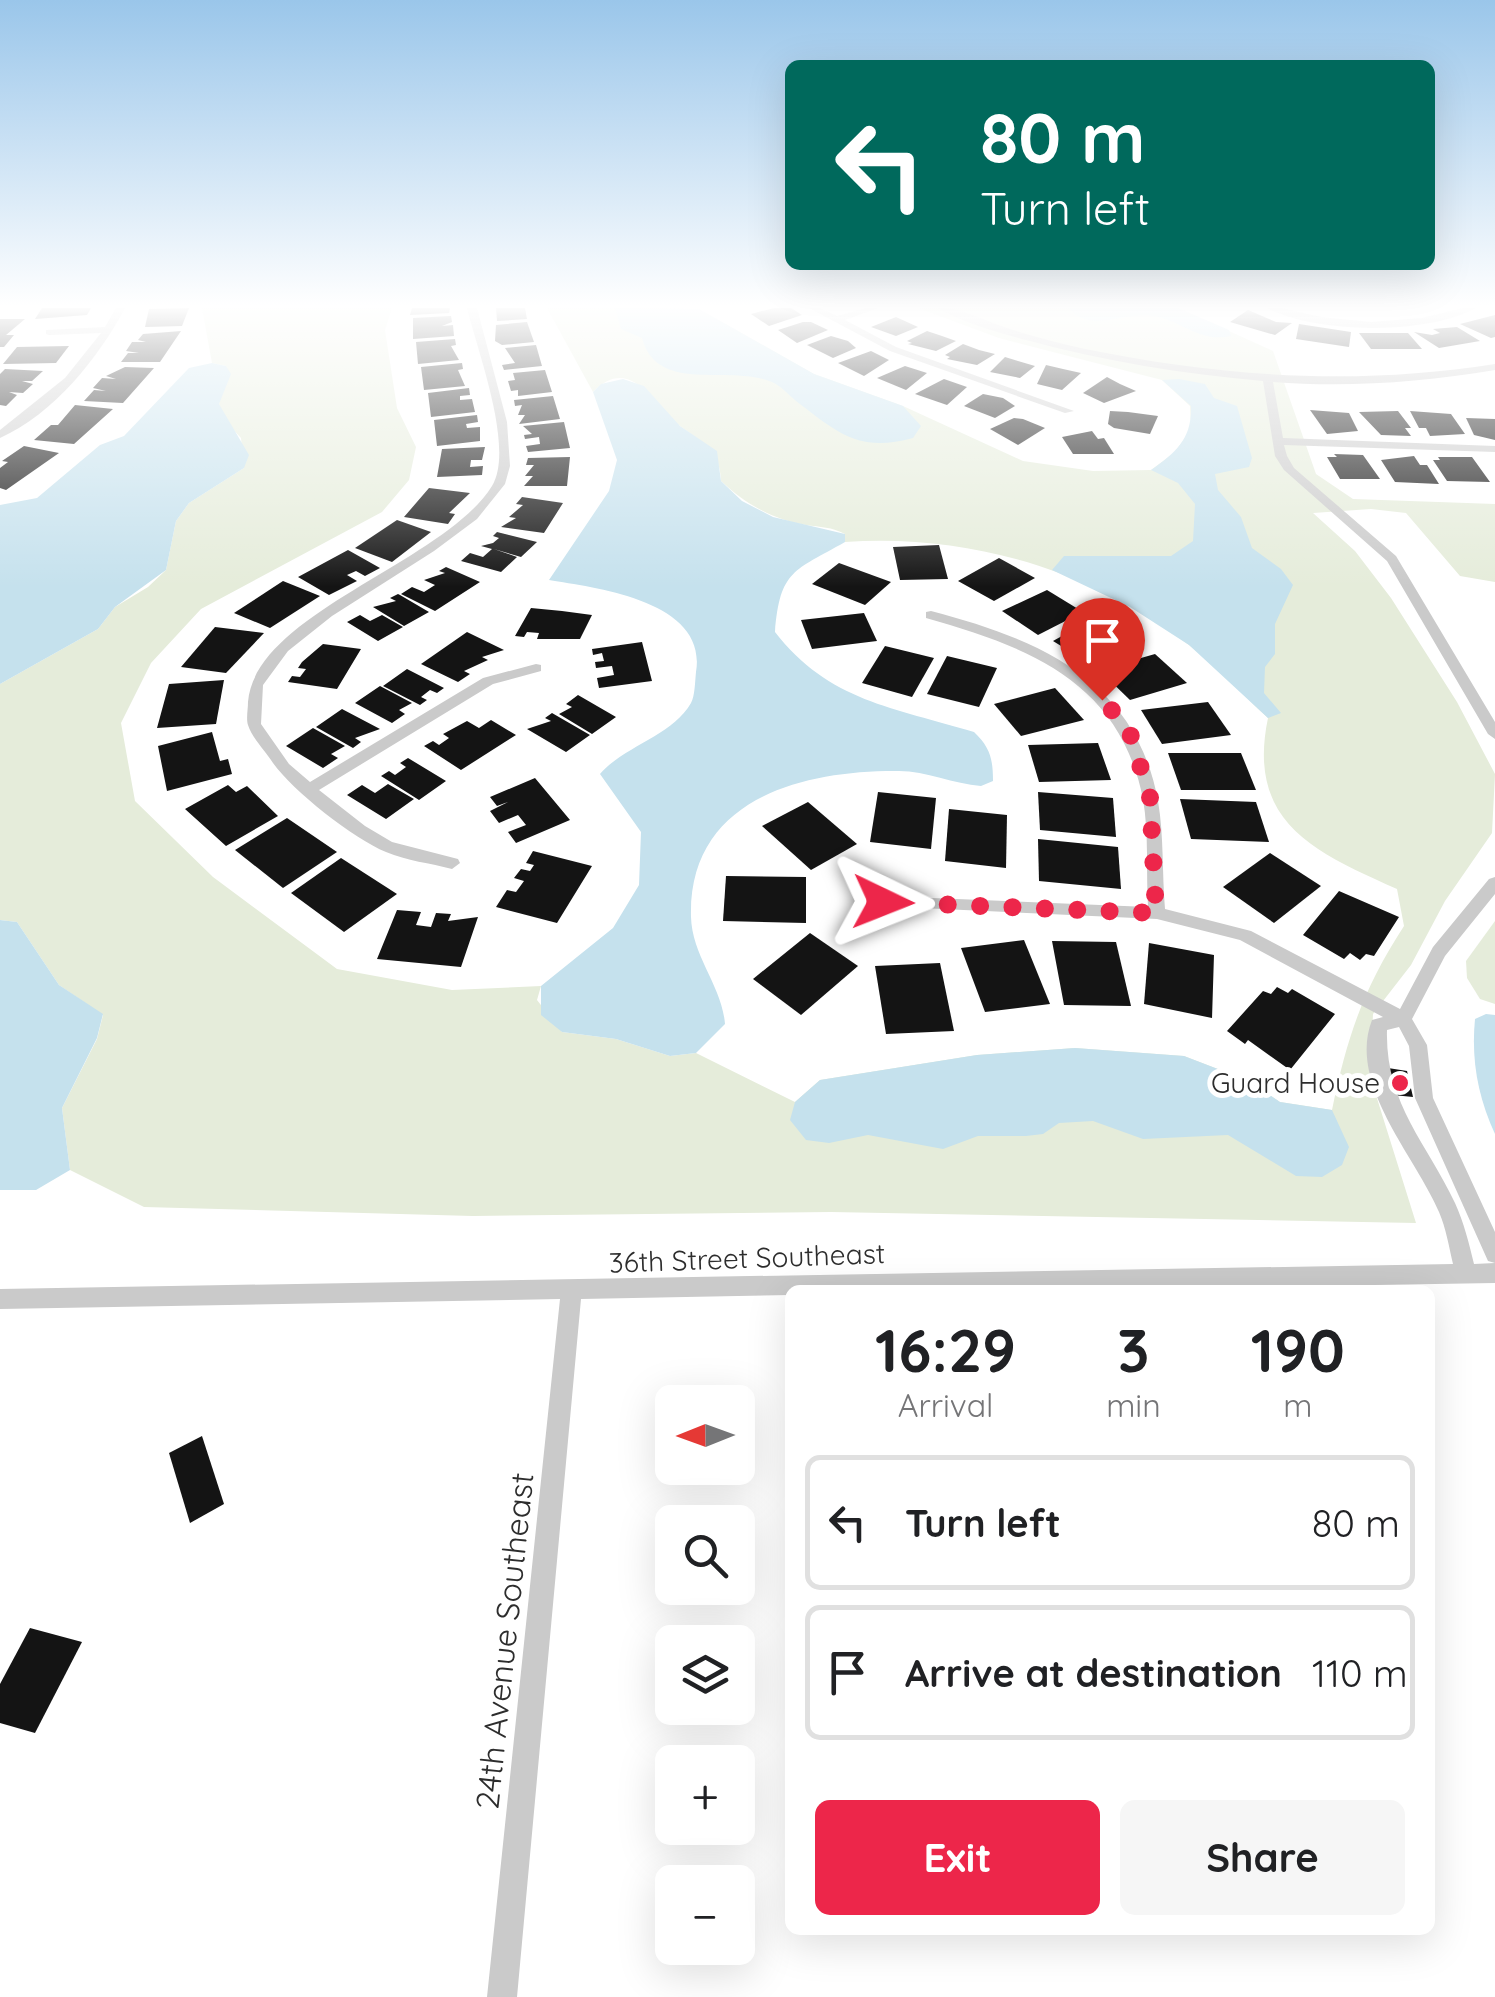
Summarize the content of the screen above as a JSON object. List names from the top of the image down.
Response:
{
  "streets": {
    "street": ["36th Street Southeast", "24th Avenue Southeast"]
  },
  "crossings": [
    ["36th Street Southeast", "24th Avenue Southeast"]
  ],
  "places": ["Guard House"],
  "north": "left",
  "page": {
    "turn": ["80 m", "Turn left"],
    "eta": [
      "16:29",
      "Arrival",
      "3",
      "min",
      "190",
      "m"
    ],
    "map_buttons": ["+", "−"],
    "list": [
      {
        "name": "Turn left",
        "value": "80 m"
      },
      {
        "name": "Arrive at destination",
        "value": "110 m"
      }
    ],
    "buttons": ["Exit", "Share"]
  }
}
